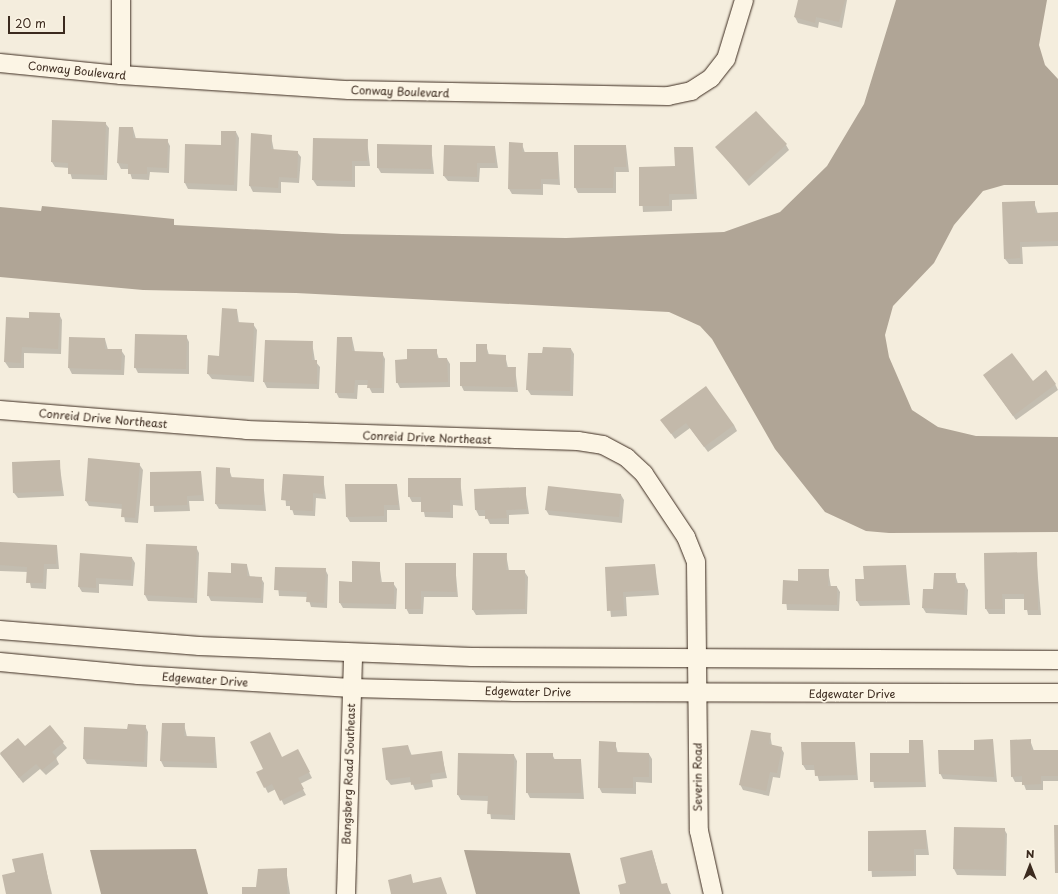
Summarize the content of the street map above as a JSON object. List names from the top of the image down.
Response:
{
  "streets": {
    "street": [
      "Conway Boulevard",
      "Conreid Drive Northeast",
      "Edgewater Drive",
      "Bangsberg Road Southeast",
      "Severin Road"
    ]
  },
  "crossings": [
    ["Conreid Drive Northeast", "Severin Road"],
    ["Edgewater Drive", "Bangsberg Road Southeast"],
    ["Edgewater Drive", "Severin Road"]
  ],
  "scale_bar": "20 m",
  "north": "top"
}
